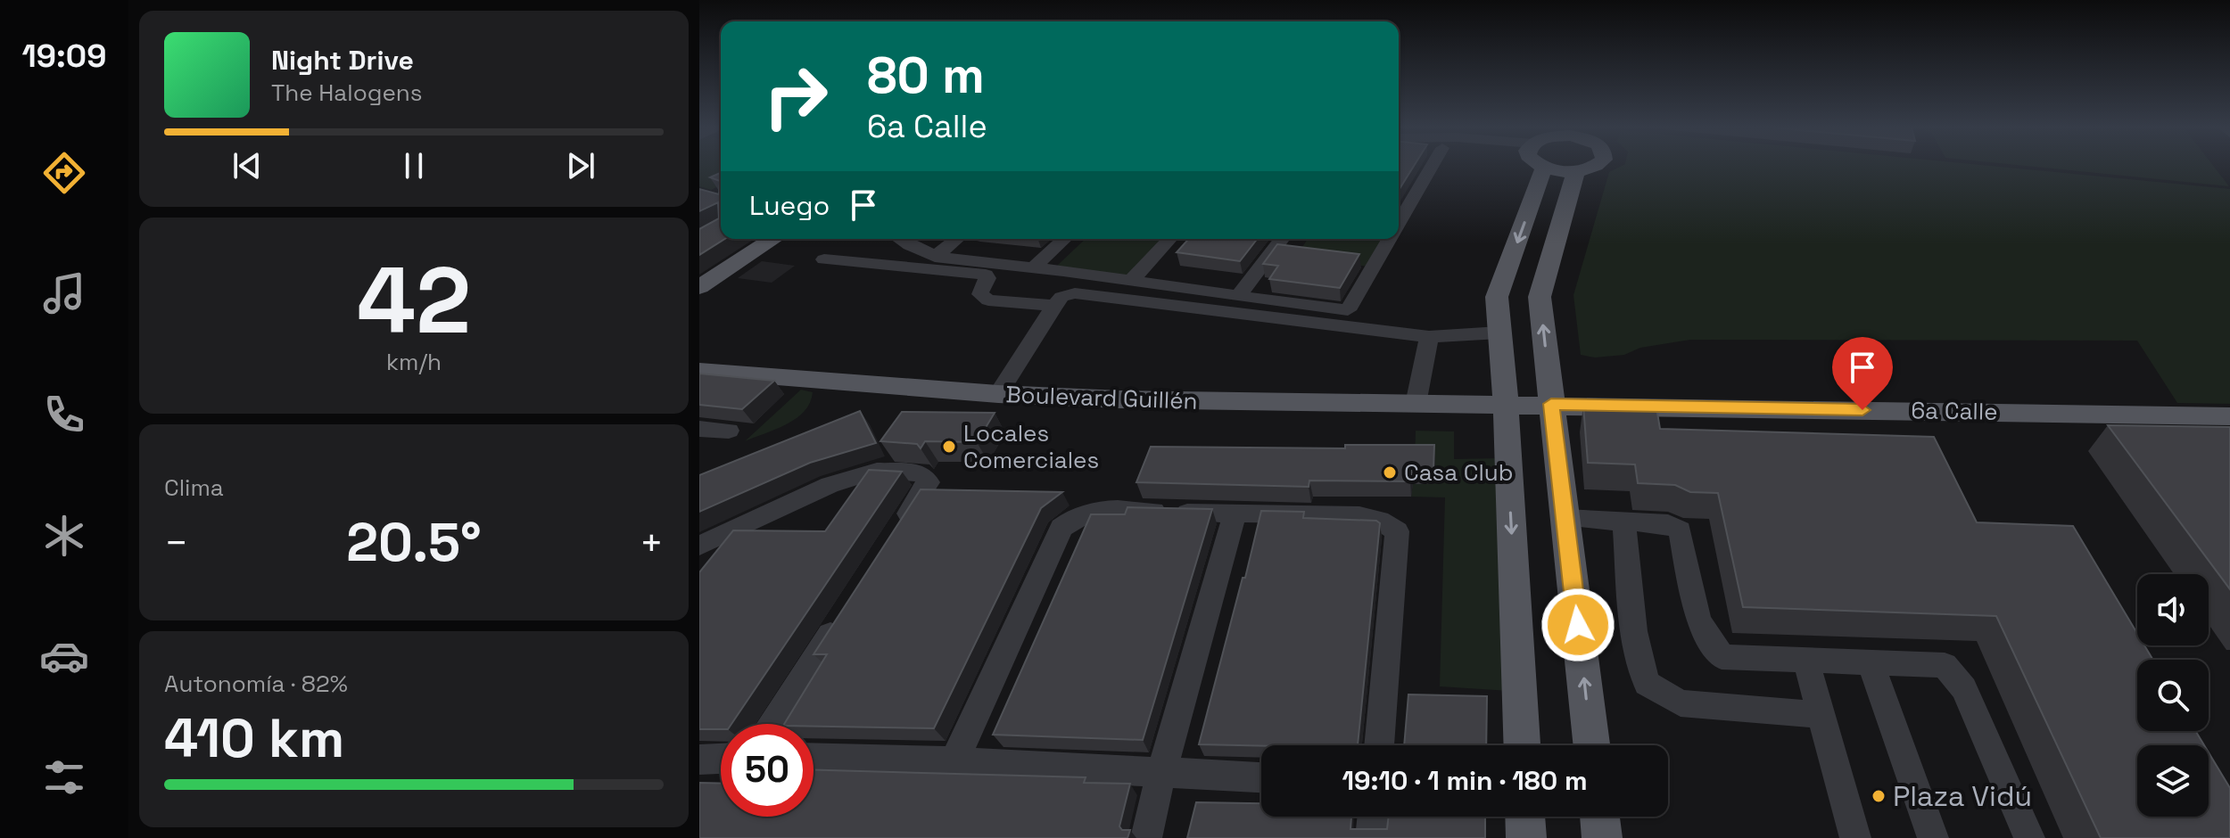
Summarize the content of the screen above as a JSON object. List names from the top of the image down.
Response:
{
  "streets": {
    "main road": ["Boulevard Guillén", "6a Calle"]
  },
  "crossings": [
    ["Boulevard Guillén", "6a Calle"]
  ],
  "places": ["Locales Comerciales", "Casa Club", "Plaza Vidú"],
  "page": {
    "tabs": "19:09",
    "turn": ["80 m", "6a Calle"],
    "song": ["Night Drive", "The Halogens"],
    "then": "Luego",
    "tile": [
      ["42", "km/h"],
      "Clima",
      ["Autonomía · 82%", "410 km"]
    ],
    "heat": ["−", "20.5°", "+"],
    "limit": "50",
    "trip": "19:10 · 1 min · 180 m"
  }
}
